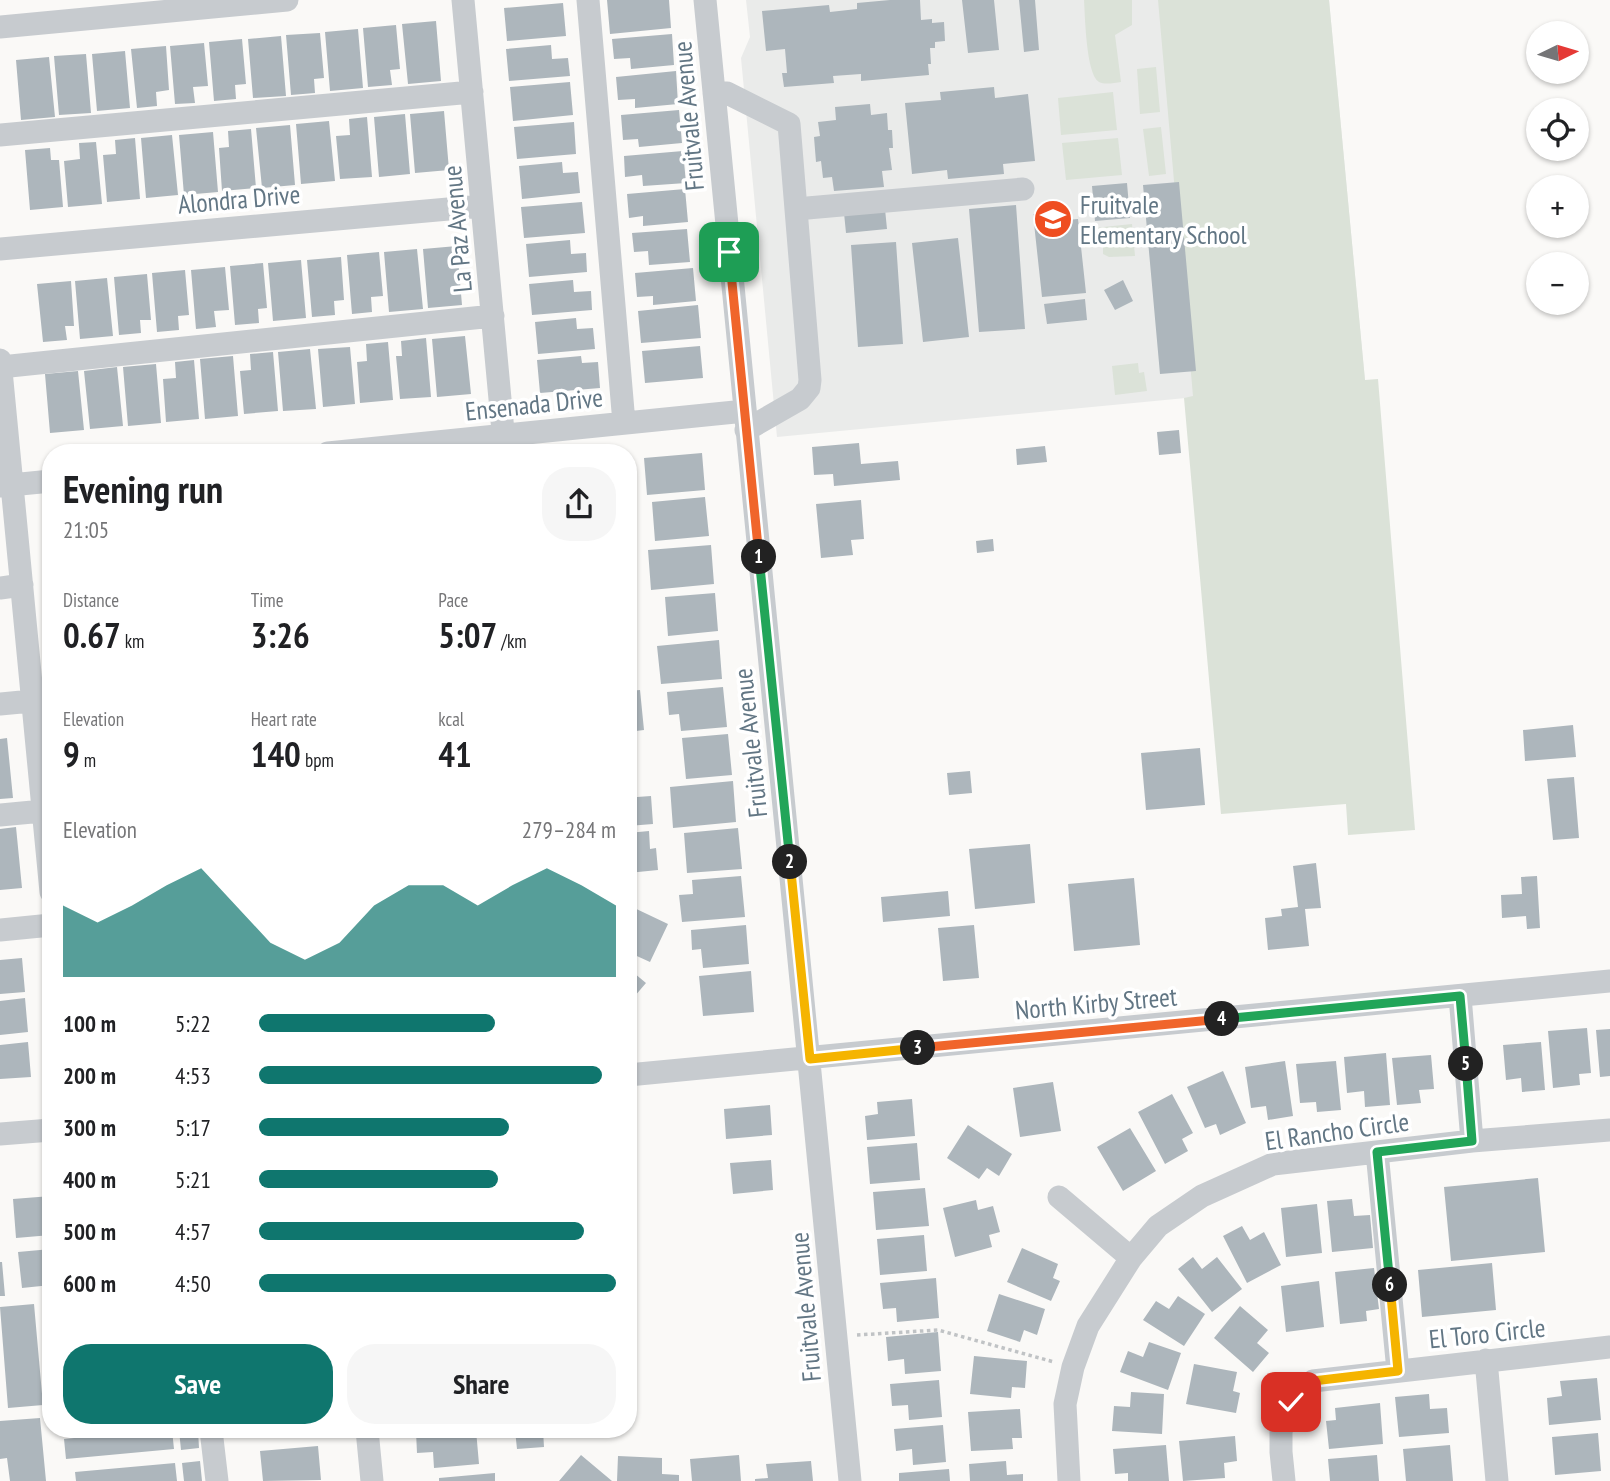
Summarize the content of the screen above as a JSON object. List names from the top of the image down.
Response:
{
  "streets": {
    "street": [
      "Fruitvale Avenue",
      "Alondra Drive",
      "La Paz Avenue",
      "Ensenada Drive",
      "North Kirby Street",
      "El Rancho Circle",
      "El Toro Circle"
    ]
  },
  "crossings": [
    ["Fruitvale Avenue", "Ensenada Drive"],
    ["Fruitvale Avenue", "North Kirby Street"],
    ["Alondra Drive", "La Paz Avenue"],
    ["La Paz Avenue", "Ensenada Drive"]
  ],
  "places": {
    "school or university": ["Fruitvale Elementary School"]
  },
  "north": "right",
  "page": {
    "map_buttons": ["+", "−"],
    "heading": ["Evening run", "21:05"],
    "pins": [
      "1",
      "2",
      "4",
      "3",
      "5",
      "6"
    ],
    "stats": [
      ["Distance", "0.67 km"],
      ["Time", "3:26"],
      ["Pace", "5:07 /km"],
      ["Elevation", "9 m"],
      ["Heart rate", "140 bpm"],
      ["kcal", "41"]
    ],
    "chart": ["Elevation", "279–284 m"],
    "list": [
      {
        "name": "100 m",
        "note": "5:22"
      },
      {
        "name": "200 m",
        "note": "4:53"
      },
      {
        "name": "300 m",
        "note": "5:17"
      },
      {
        "name": "400 m",
        "note": "5:21"
      },
      {
        "name": "500 m",
        "note": "4:57"
      },
      {
        "name": "600 m",
        "note": "4:50"
      }
    ],
    "buttons": ["Save", "Share"]
  }
}
